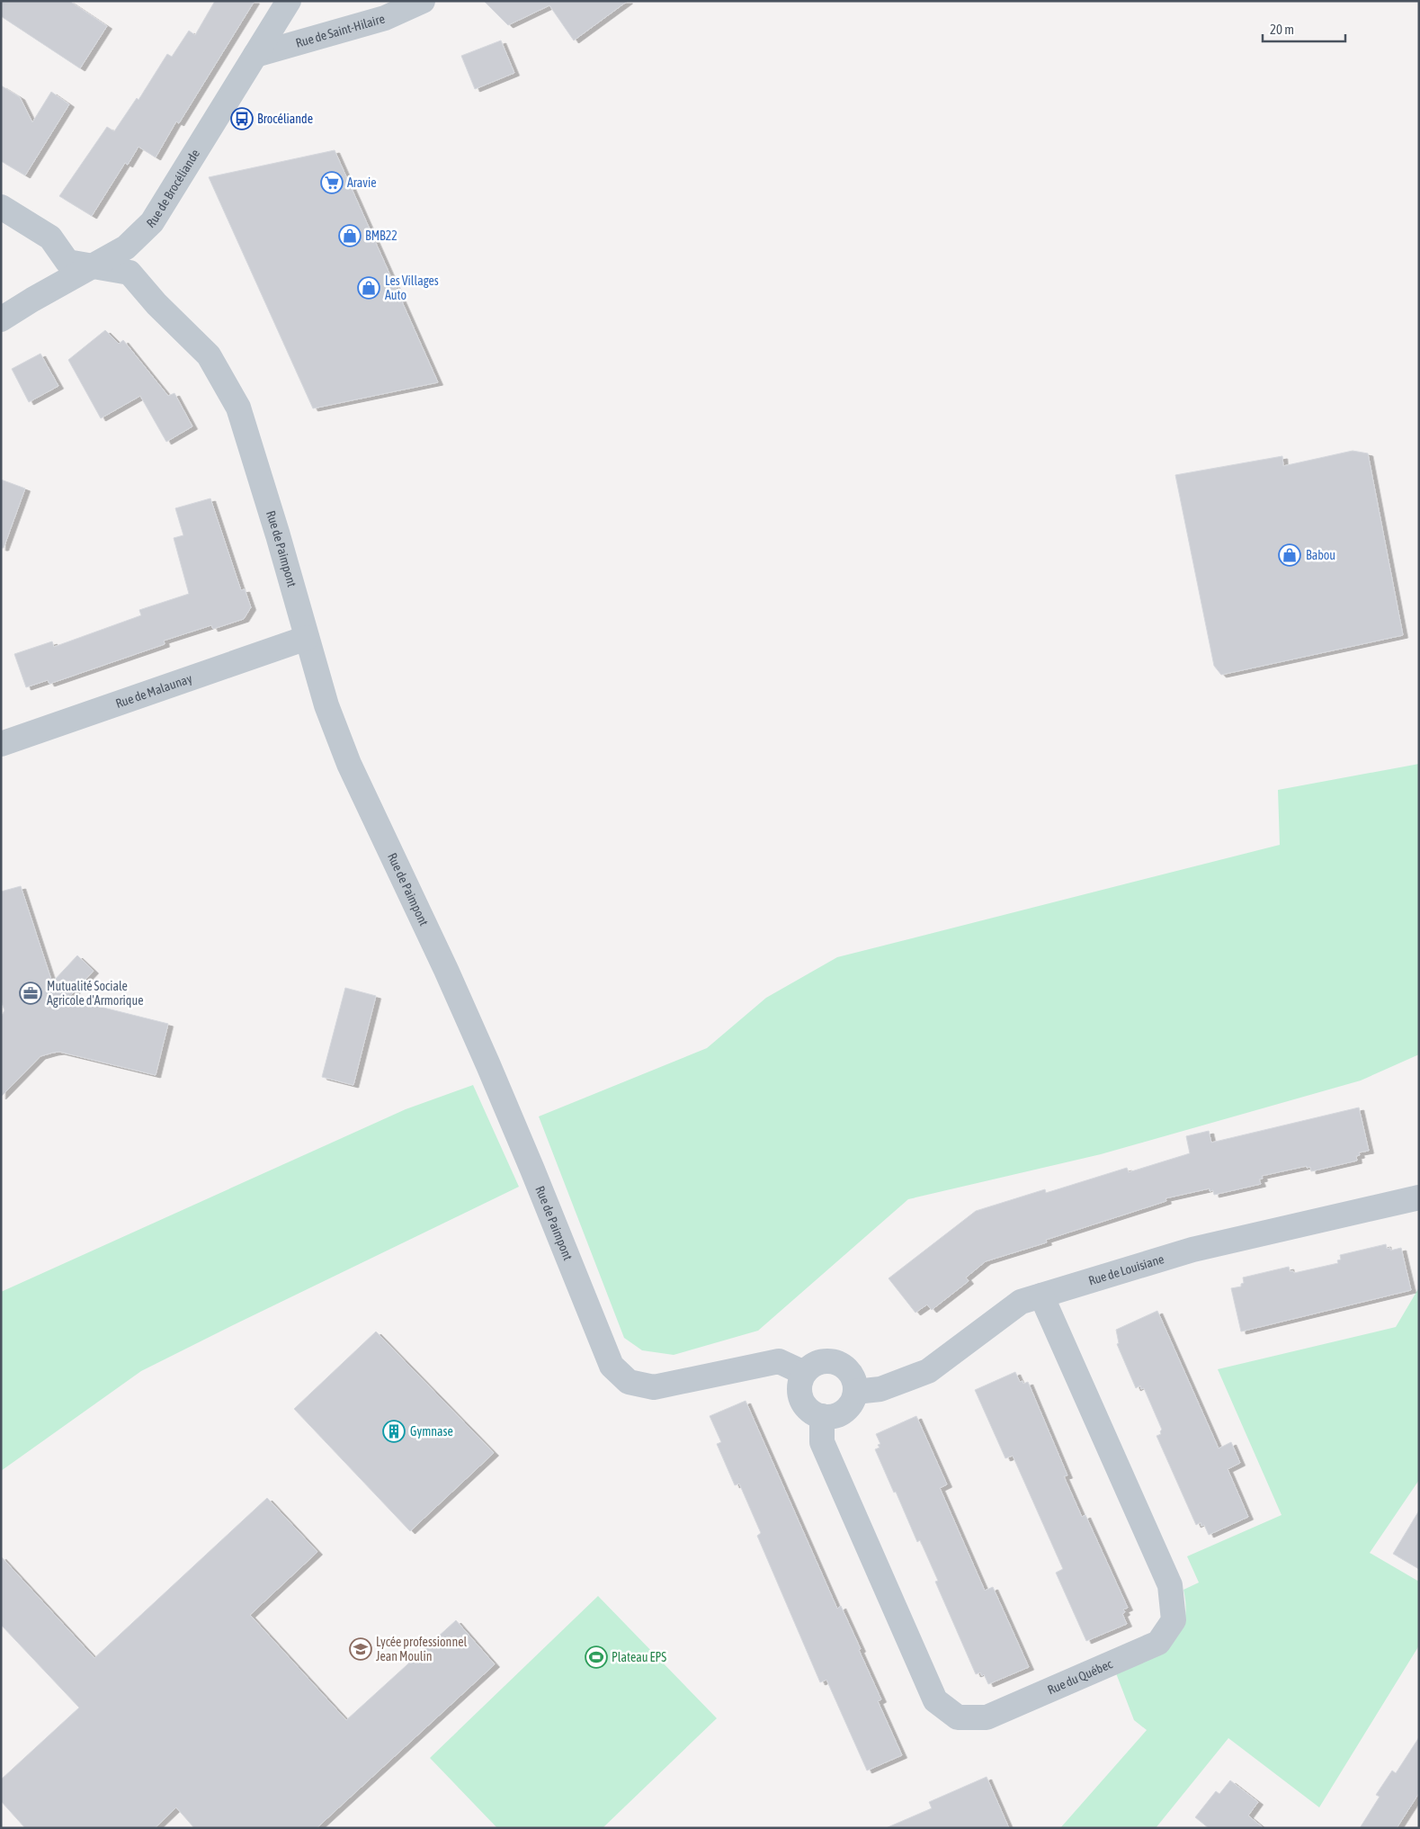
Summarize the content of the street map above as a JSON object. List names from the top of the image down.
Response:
{
  "streets": {
    "street": [
      "Rue de Saint-Hilaire",
      "Rue de Brocéliande",
      "Rue de Paimpont",
      "Rue de Malaunay",
      "Rue de Louisiane",
      "Rue du Québec"
    ]
  },
  "crossings": [
    ["Rue de Saint-Hilaire", "Rue de Brocéliande"],
    ["Rue de Brocéliande", "Rue de Paimpont"],
    ["Rue de Paimpont", "Rue de Malaunay"],
    ["Rue de Paimpont", "Rue de Louisiane"],
    ["Rue de Paimpont", "Rue du Québec"],
    ["Rue de Louisiane", "Rue du Québec"]
  ],
  "places": {
    "bus stop": ["Brocéliande"],
    "supermarket": ["Aravie"],
    "shop": ["BMB22", "Les Villages Auto", "Babou"],
    "office": ["Mutualité Sociale Agricole d'Armorique"],
    "building": ["Gymnase"],
    "school or university": ["Lycée professionnel Jean Moulin"],
    "sports": ["Plateau EPS"]
  },
  "scale_bar": "20 m"
}
